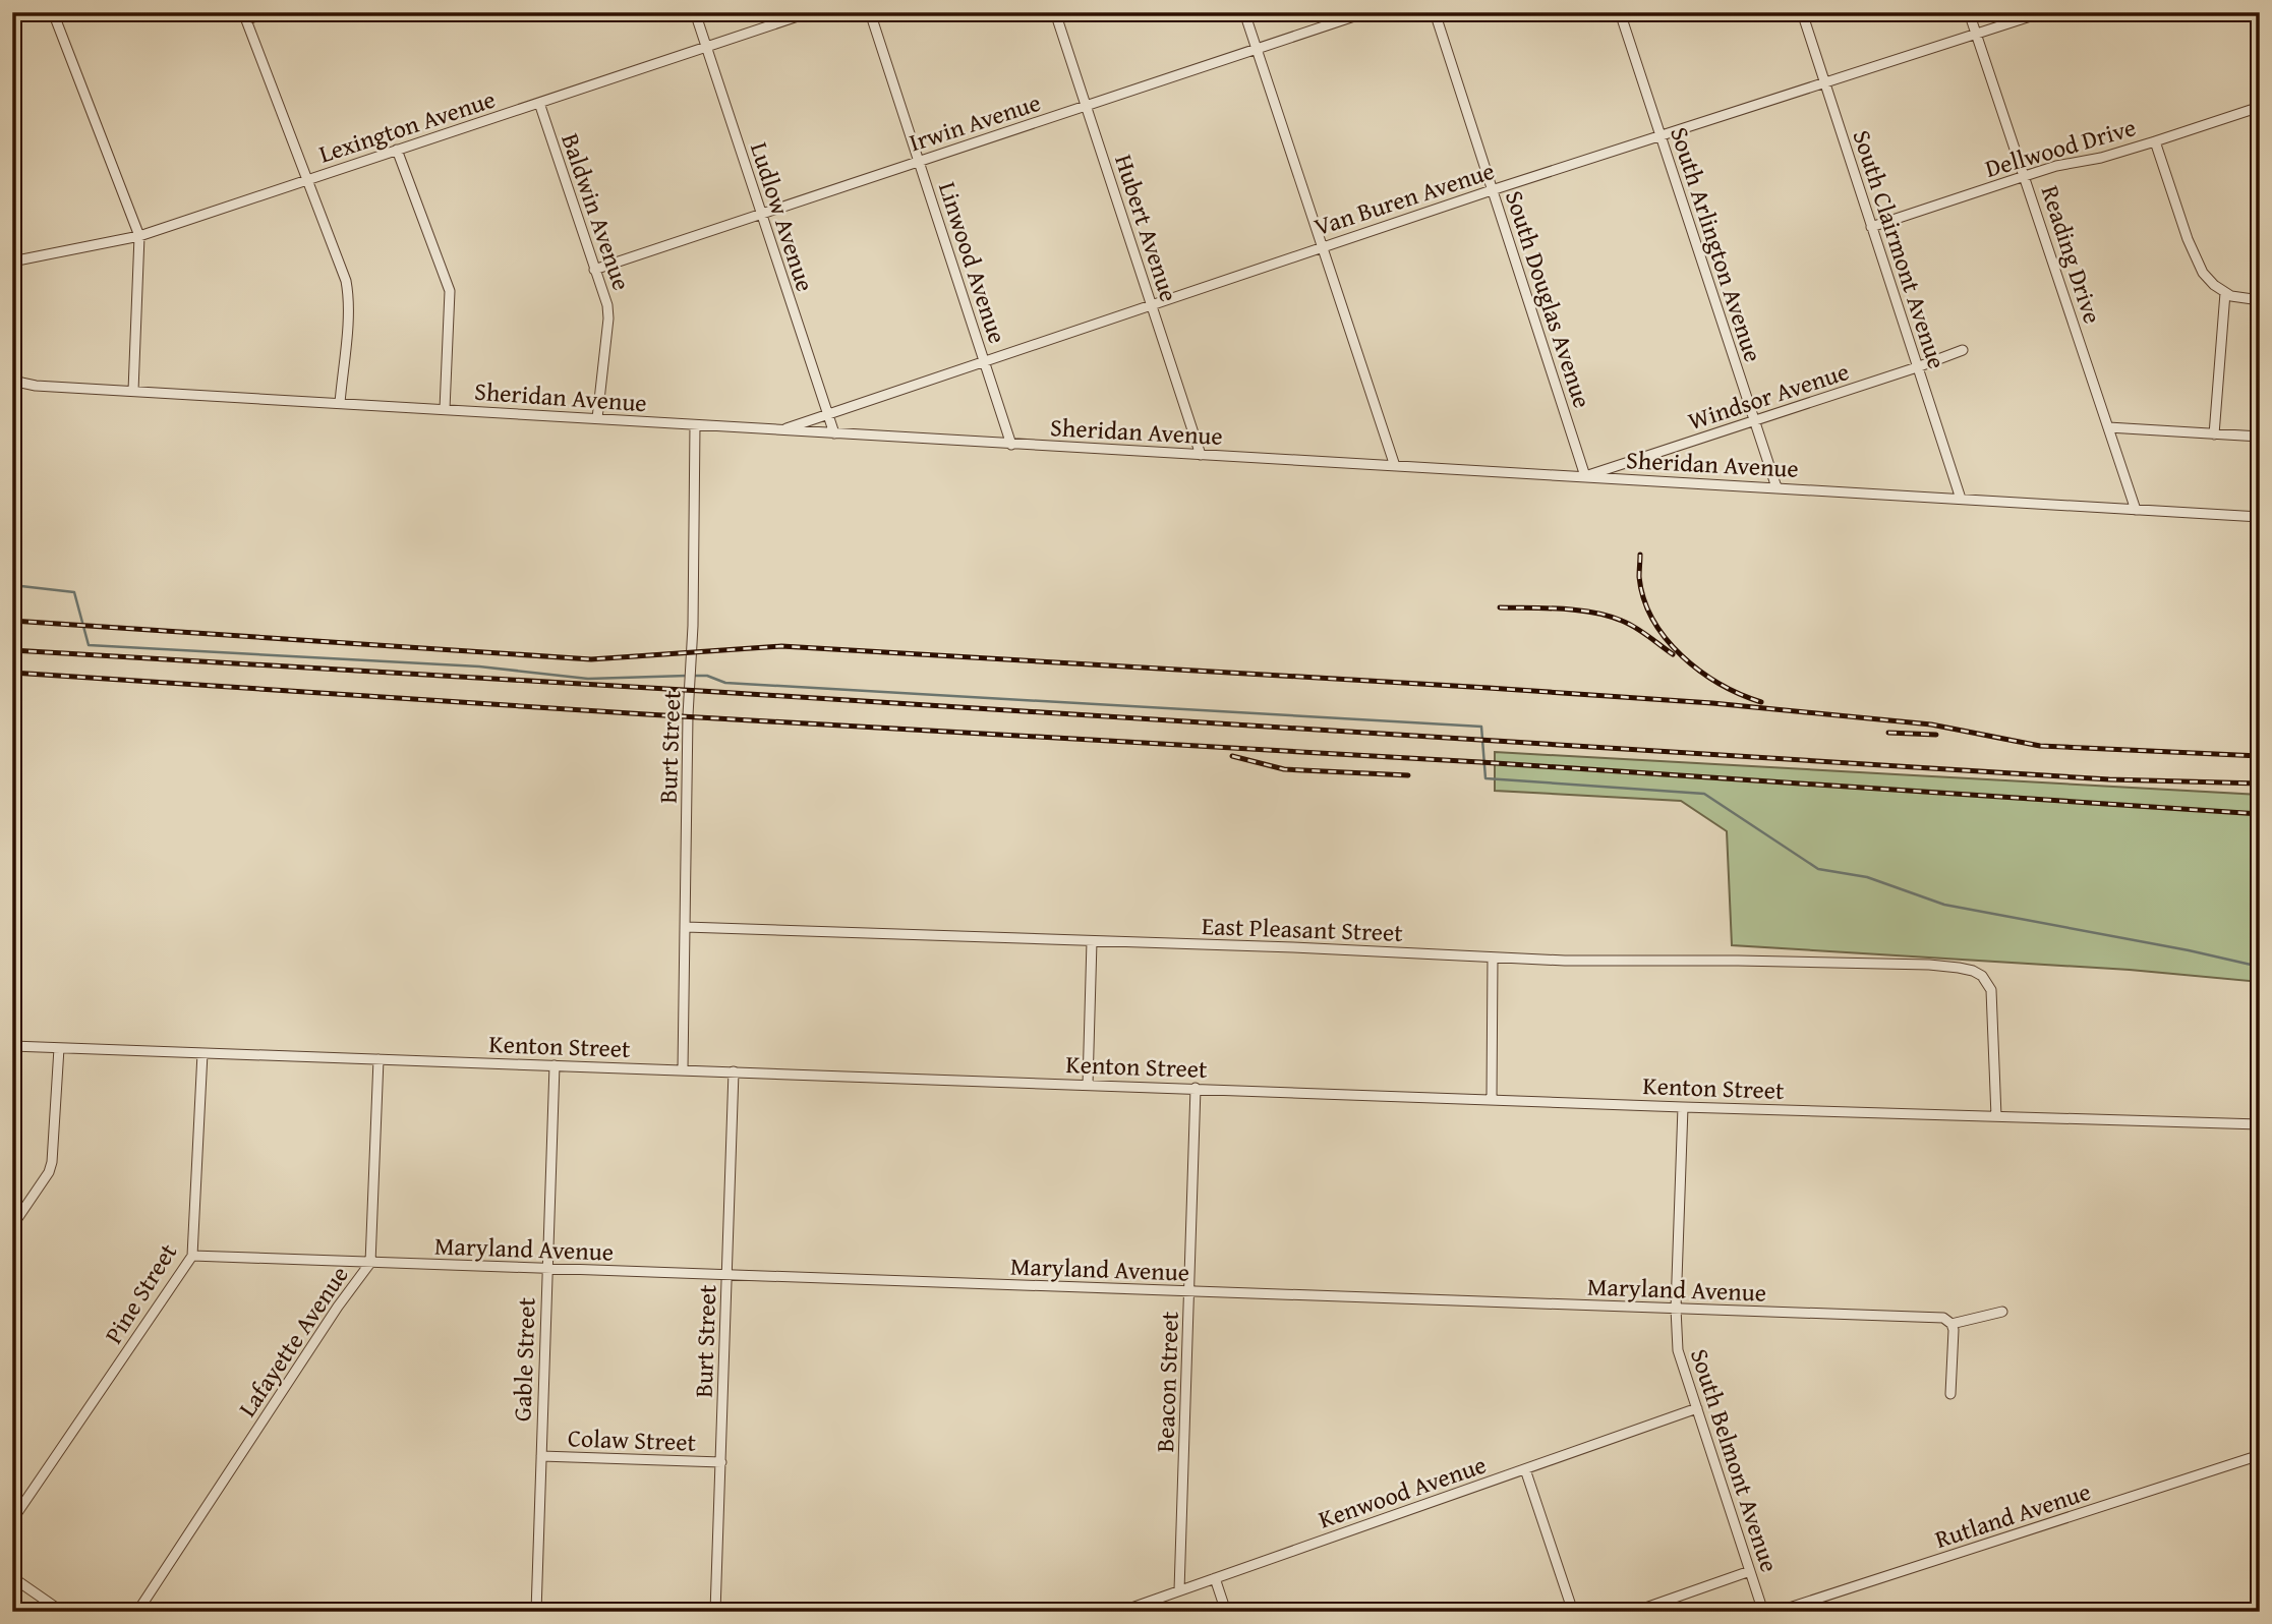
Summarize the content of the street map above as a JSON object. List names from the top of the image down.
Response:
{
  "streets": {
    "street": [
      "Irwin Avenue",
      "Lexington Avenue",
      "Dellwood Drive",
      "Van Buren Avenue",
      "Baldwin Avenue",
      "Ludlow Avenue",
      "Hubert Avenue",
      "South Arlington Avenue",
      "South Clairmont Avenue",
      "Reading Drive",
      "Linwood Avenue",
      "South Douglas Avenue",
      "Windsor Avenue",
      "Sheridan Avenue",
      "Burt Street",
      "East Pleasant Street",
      "Kenton Street",
      "Maryland Avenue",
      "Pine Street",
      "Lafayette Avenue",
      "Gable Street",
      "Beacon Street",
      "Colaw Street",
      "South Belmont Avenue",
      "Kenwood Avenue",
      "Rutland Avenue"
    ]
  },
  "crossings": [
    ["Irwin Avenue", "Baldwin Avenue"],
    ["Irwin Avenue", "Ludlow Avenue"],
    ["Irwin Avenue", "Hubert Avenue"],
    ["Irwin Avenue", "Linwood Avenue"],
    ["Lexington Avenue", "Baldwin Avenue"],
    ["Lexington Avenue", "Ludlow Avenue"],
    ["Dellwood Drive", "South Clairmont Avenue"],
    ["Dellwood Drive", "Reading Drive"],
    ["Van Buren Avenue", "Ludlow Avenue"],
    ["Van Buren Avenue", "Hubert Avenue"],
    ["Van Buren Avenue", "South Arlington Avenue"],
    ["Van Buren Avenue", "South Clairmont Avenue"],
    ["Van Buren Avenue", "Reading Drive"],
    ["Van Buren Avenue", "Linwood Avenue"],
    ["Van Buren Avenue", "South Douglas Avenue"],
    ["Van Buren Avenue", "Sheridan Avenue"],
    ["Baldwin Avenue", "Sheridan Avenue"],
    ["Ludlow Avenue", "Sheridan Avenue"],
    ["Hubert Avenue", "Sheridan Avenue"],
    ["South Arlington Avenue", "Windsor Avenue"],
    ["South Arlington Avenue", "Sheridan Avenue"],
    ["South Clairmont Avenue", "Windsor Avenue"],
    ["South Clairmont Avenue", "Sheridan Avenue"],
    ["Reading Drive", "Sheridan Avenue"],
    ["Linwood Avenue", "Sheridan Avenue"],
    ["South Douglas Avenue", "Windsor Avenue"],
    ["South Douglas Avenue", "Sheridan Avenue"],
    ["Windsor Avenue", "Sheridan Avenue"],
    ["Sheridan Avenue", "Burt Street"],
    ["Burt Street", "East Pleasant Street"],
    ["Burt Street", "Kenton Street"],
    ["Burt Street", "Maryland Avenue"],
    ["Burt Street", "Colaw Street"],
    ["East Pleasant Street", "Kenton Street"],
    ["Kenton Street", "Pine Street"],
    ["Kenton Street", "Lafayette Avenue"],
    ["Kenton Street", "Gable Street"],
    ["Kenton Street", "Beacon Street"],
    ["Kenton Street", "South Belmont Avenue"],
    ["Maryland Avenue", "Pine Street"],
    ["Maryland Avenue", "Lafayette Avenue"],
    ["Maryland Avenue", "Gable Street"],
    ["Maryland Avenue", "Beacon Street"],
    ["Maryland Avenue", "South Belmont Avenue"],
    ["Gable Street", "Colaw Street"],
    ["Beacon Street", "Kenwood Avenue"],
    ["South Belmont Avenue", "Kenwood Avenue"]
  ]
}
